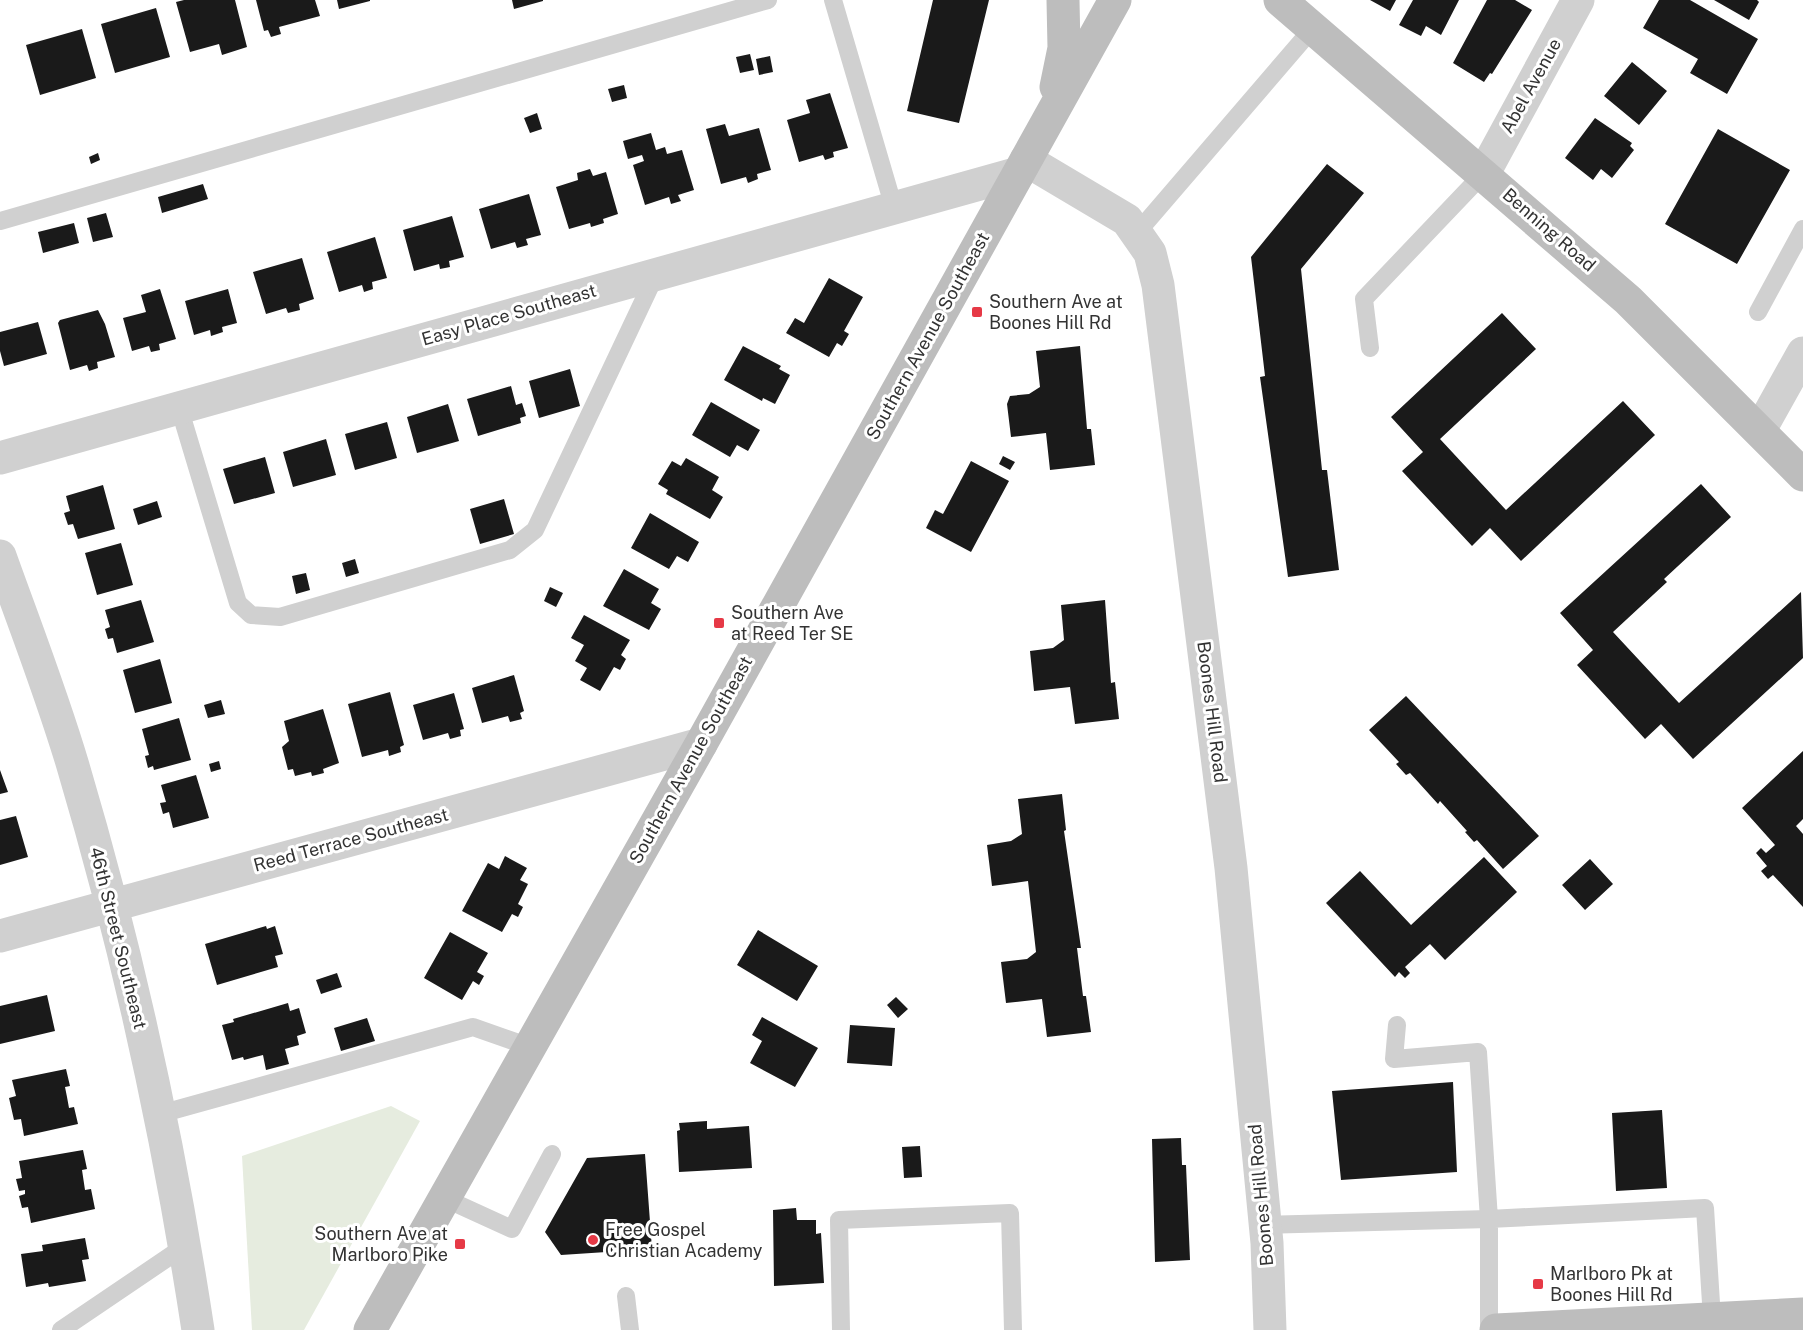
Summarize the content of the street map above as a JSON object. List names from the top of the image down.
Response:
{
  "streets": {
    "main road": ["Benning Road", "Southern Avenue Southeast"],
    "street": [
      "Abel Avenue",
      "Easy Place Southeast",
      "Boones Hill Road",
      "Reed Terrace Southeast",
      "46th Street Southeast"
    ]
  },
  "crossings": [
    ["Abel Avenue", "Benning Road"],
    ["Easy Place Southeast", "Southern Avenue Southeast"],
    ["Easy Place Southeast", "Boones Hill Road"],
    ["Southern Avenue Southeast", "Boones Hill Road"],
    ["Southern Avenue Southeast", "Reed Terrace Southeast"],
    ["Reed Terrace Southeast", "46th Street Southeast"]
  ],
  "places": {
    "transit": [
      "Southern Ave at Boones Hill Rd",
      "Southern Ave at Reed Ter SE",
      "Southern Ave at Marlboro Pike",
      "Marlboro Pk at Boones Hill Rd"
    ],
    "other": ["Free Gospel Christian Academy"]
  }
}
